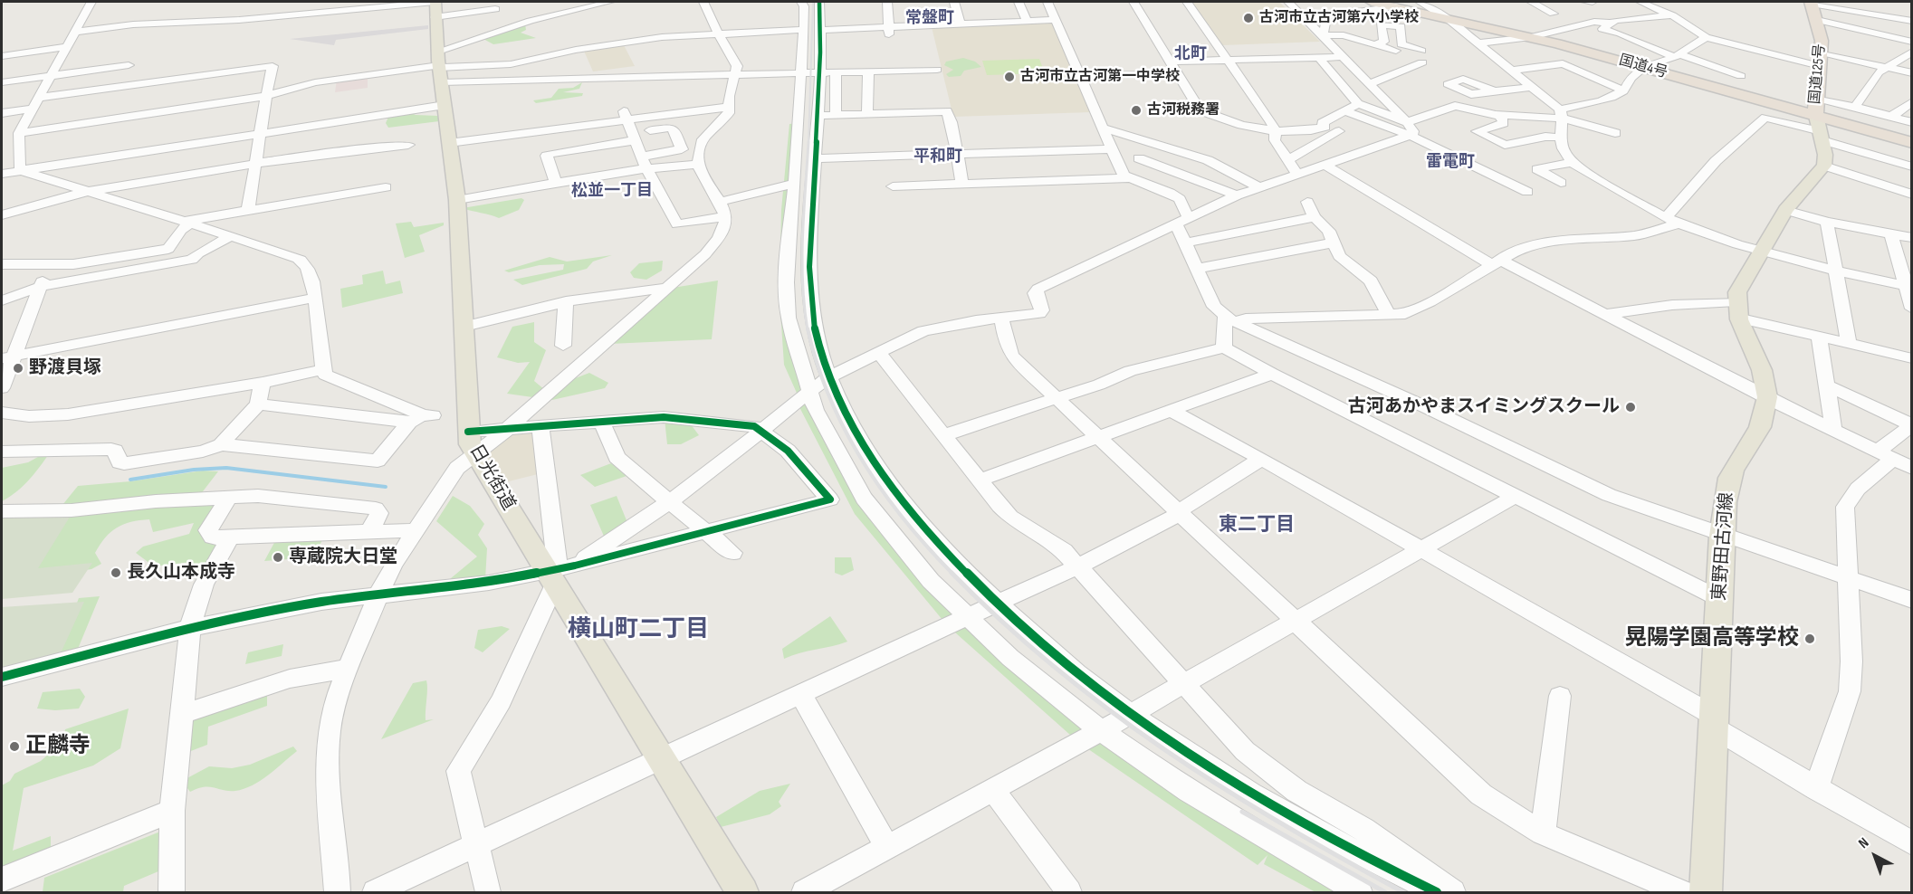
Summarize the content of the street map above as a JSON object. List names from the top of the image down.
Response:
{
  "streets": {
    "highway": ["国道4号", "国道125号"],
    "main road": ["日光街道", "東野田古河線"]
  },
  "crossings": [
    ["国道4号", "国道125号"]
  ],
  "districts": [
    "常盤町",
    "北町",
    "平和町",
    "雷電町",
    "松並一丁目",
    "東二丁目",
    "横山町二丁目"
  ],
  "places": [
    "古河市立古河第六小学校",
    "古河市立古河第一中学校",
    "古河税務署",
    "野渡貝塚",
    "古河あかやまスイミングスクール",
    "専蔵院大日堂",
    "長久山本成寺",
    "晃陽学園高等学校",
    "正麟寺"
  ],
  "north": "top left"
}
